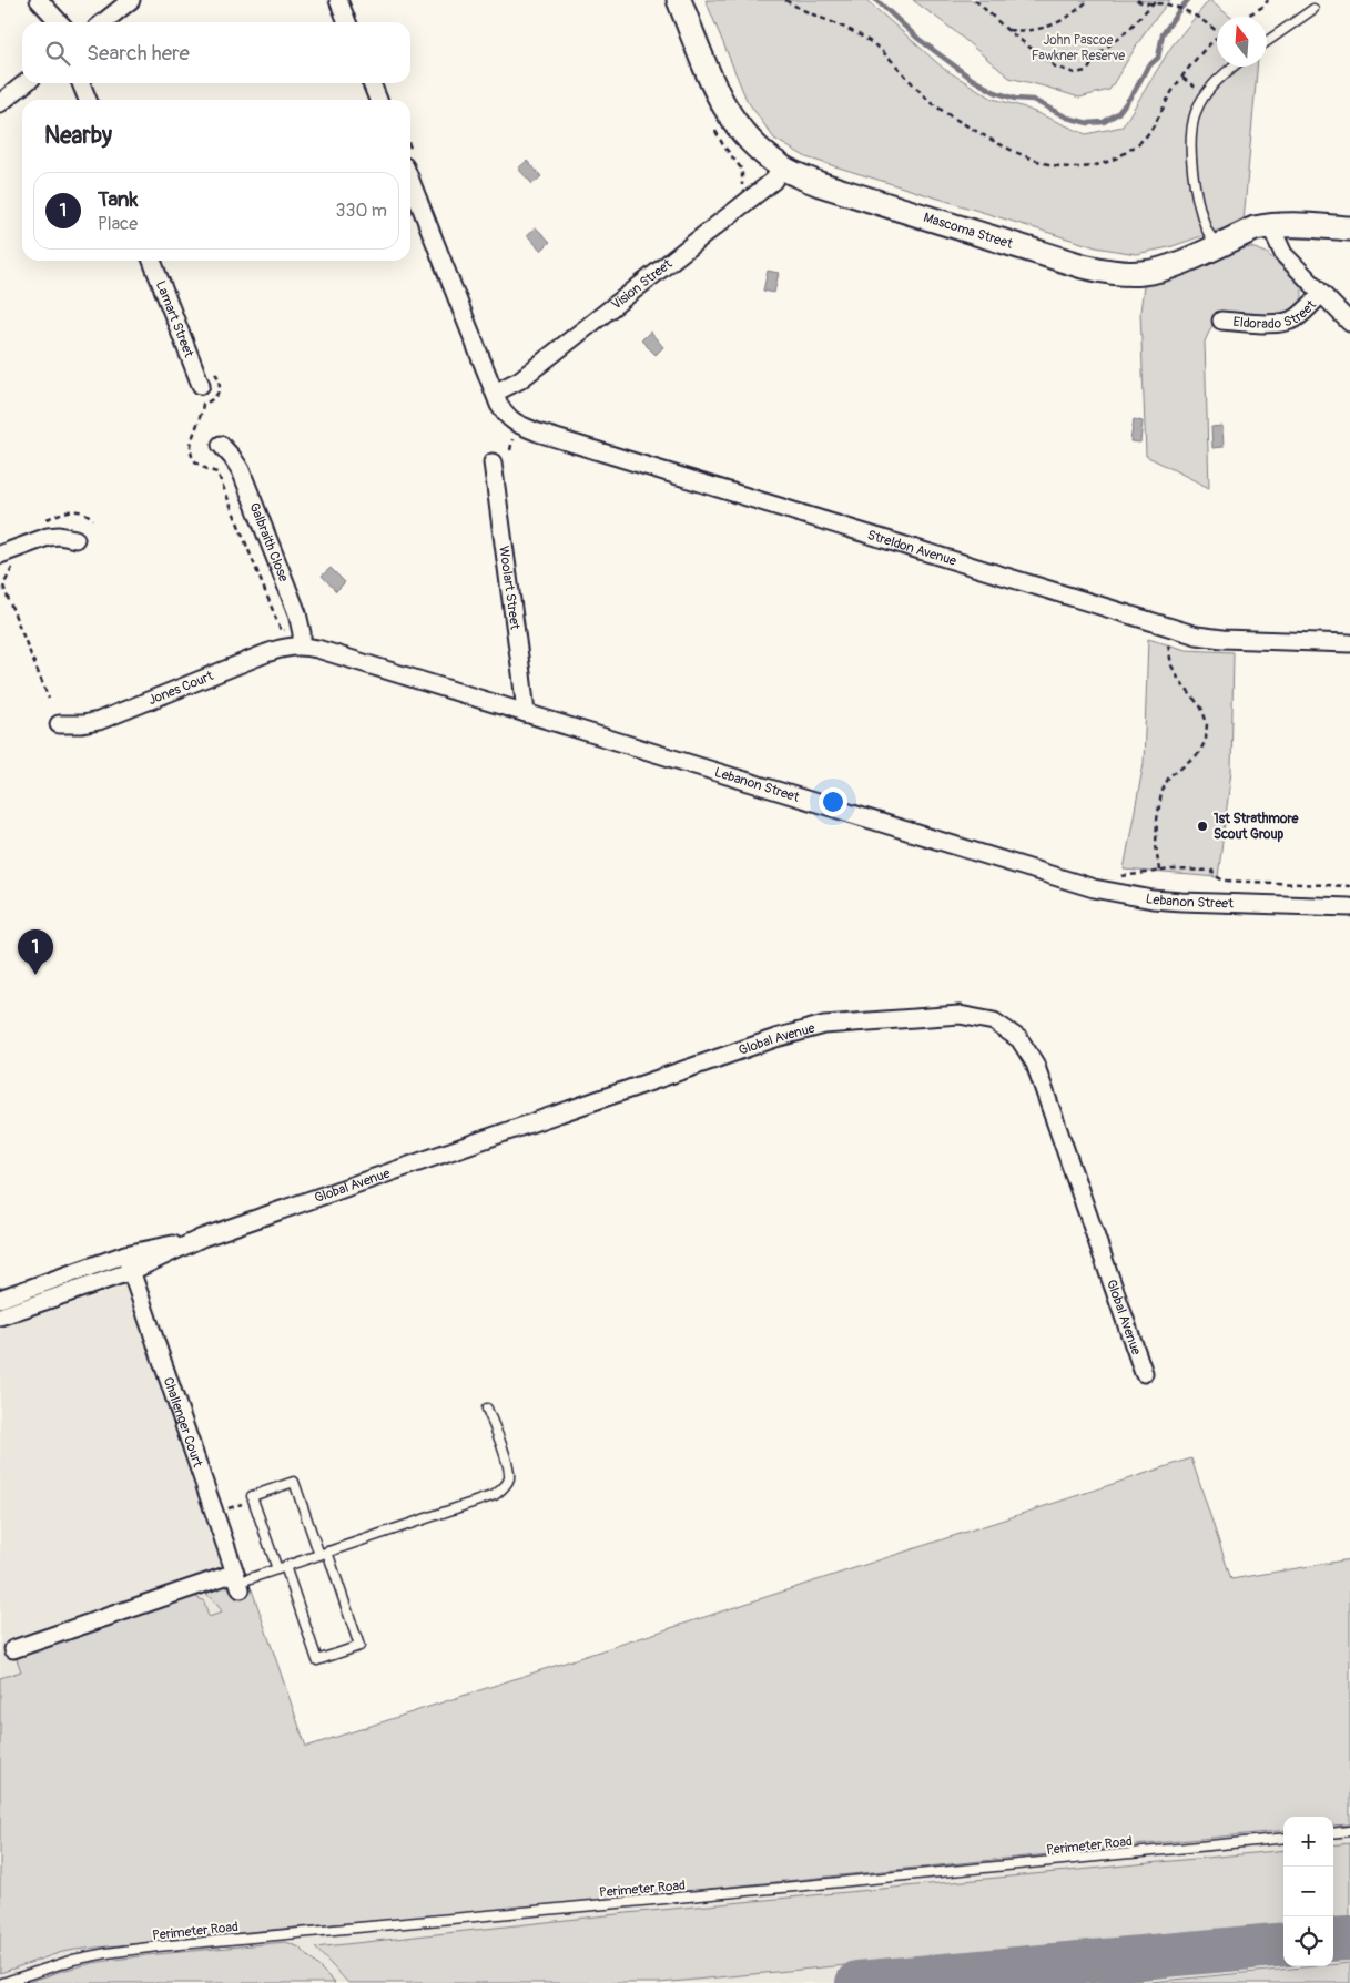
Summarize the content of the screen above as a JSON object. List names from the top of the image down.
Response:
{
  "streets": {
    "main road": ["Mascoma Street"],
    "street": [
      "Vision Street",
      "Eldorado Street",
      "Lamart Street",
      "Galbraith Close",
      "Streldon Avenue",
      "Woolart Street",
      "Jones Court",
      "Lebanon Street",
      "Global Avenue",
      "Challenger Court"
    ],
    "lane": ["Perimeter Road"]
  },
  "crossings": [
    ["Mascoma Street", "Vision Street"],
    ["Mascoma Street", "Eldorado Street"],
    ["Vision Street", "Streldon Avenue"],
    ["Galbraith Close", "Jones Court"],
    ["Galbraith Close", "Lebanon Street"],
    ["Woolart Street", "Lebanon Street"],
    ["Jones Court", "Lebanon Street"],
    ["Global Avenue", "Challenger Court"]
  ],
  "parks": ["John Pascoe Fawkner Reserve"],
  "places": ["1st Strathmore Scout Group"],
  "north": "top",
  "page": {
    "search": "Search here",
    "heading": "Nearby",
    "list": [
      {
        "mark": "1",
        "name": "Tank",
        "note": "Place",
        "value": "330 m"
      }
    ],
    "pins": "1",
    "map_buttons": ["+", "−"]
  }
}
